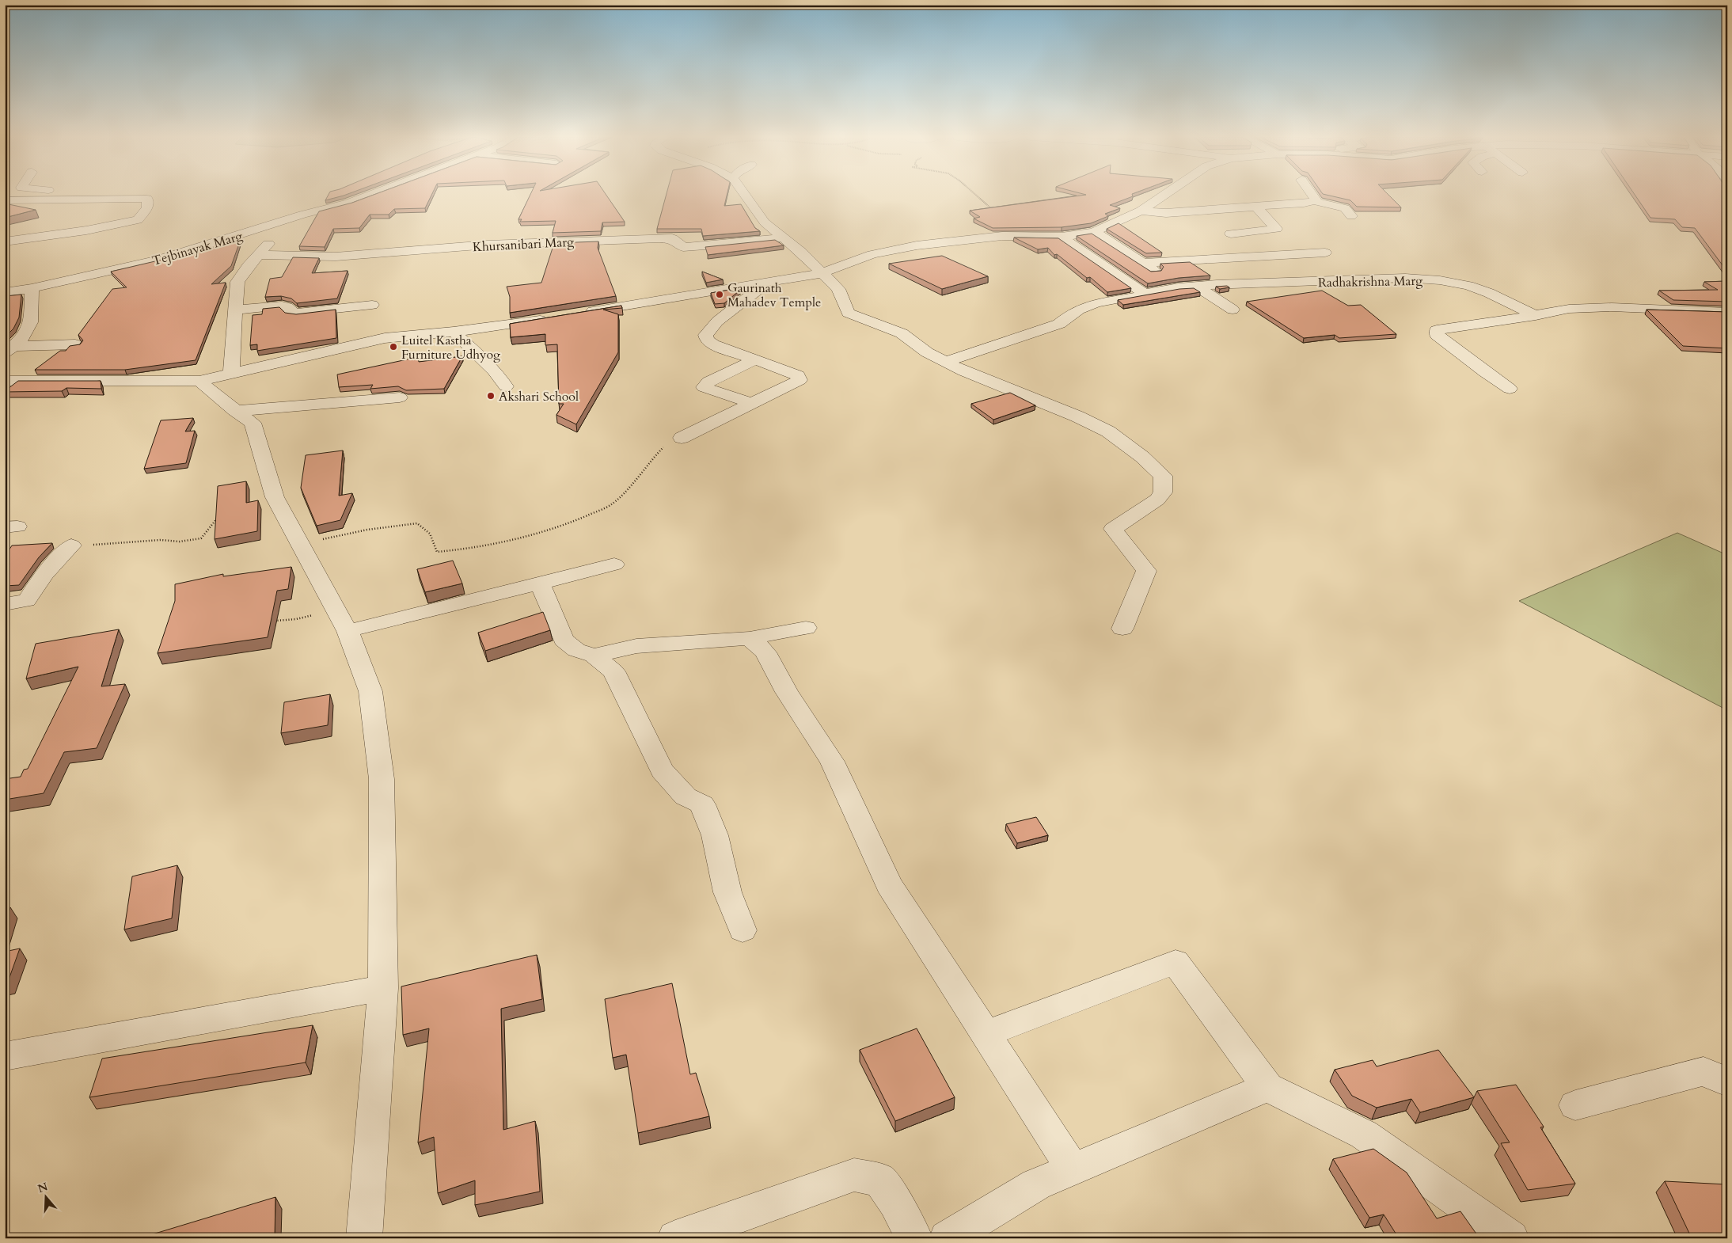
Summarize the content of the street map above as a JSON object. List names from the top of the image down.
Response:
{
  "streets": {
    "street": ["Khursanibari Marg", "Tejbinayak Marg", "Radhakrishna Marg"]
  },
  "places": ["Gaurinath Mahadev Temple", "Luitel Kastha Furniture Udhyog", "Akshari School"],
  "north": "top"
}
